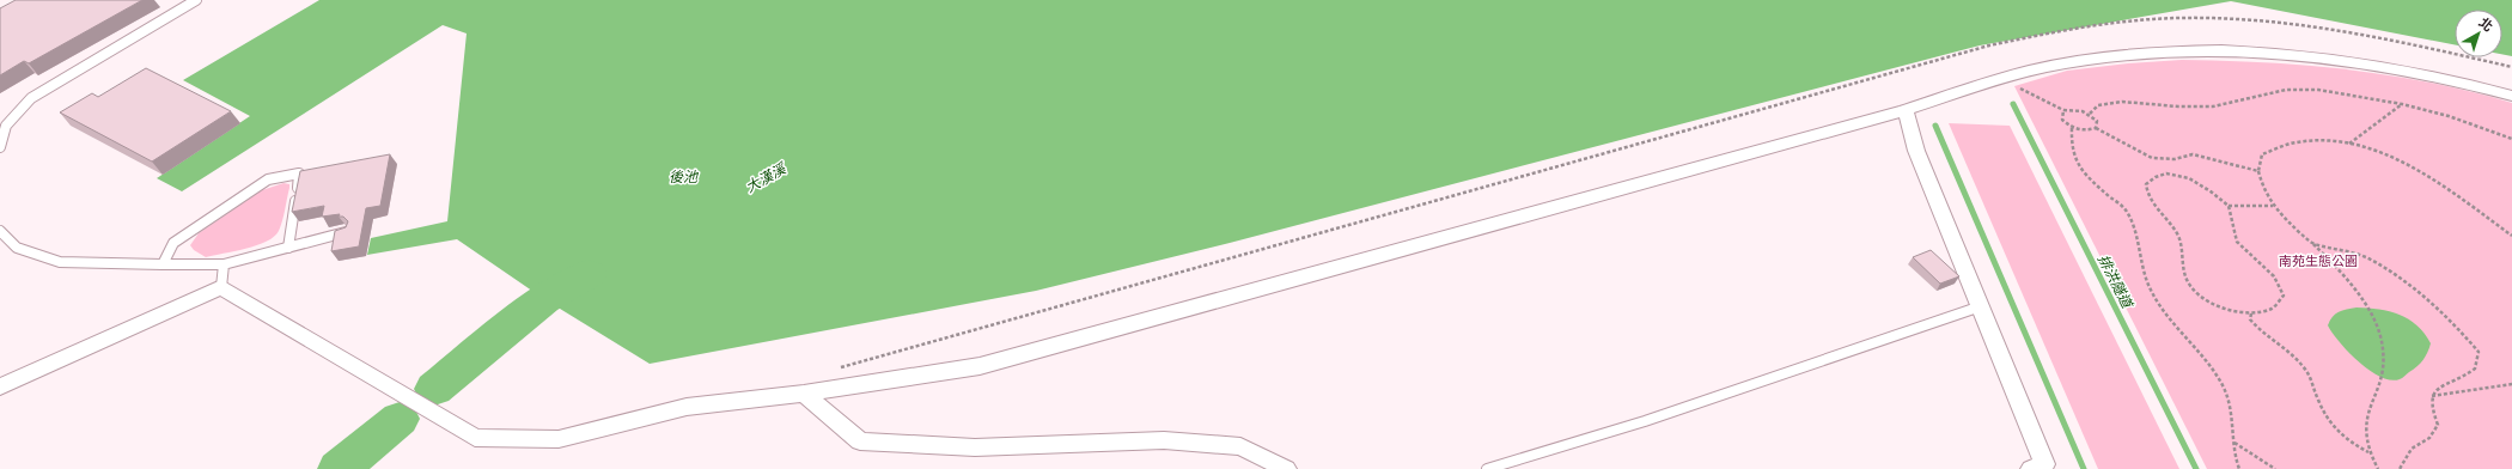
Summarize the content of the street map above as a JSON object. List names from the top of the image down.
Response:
{
  "water": ["後池", "大漢溪", "排洪隧道"],
  "parks": ["南苑生態公園"],
  "north": "top right"
}
